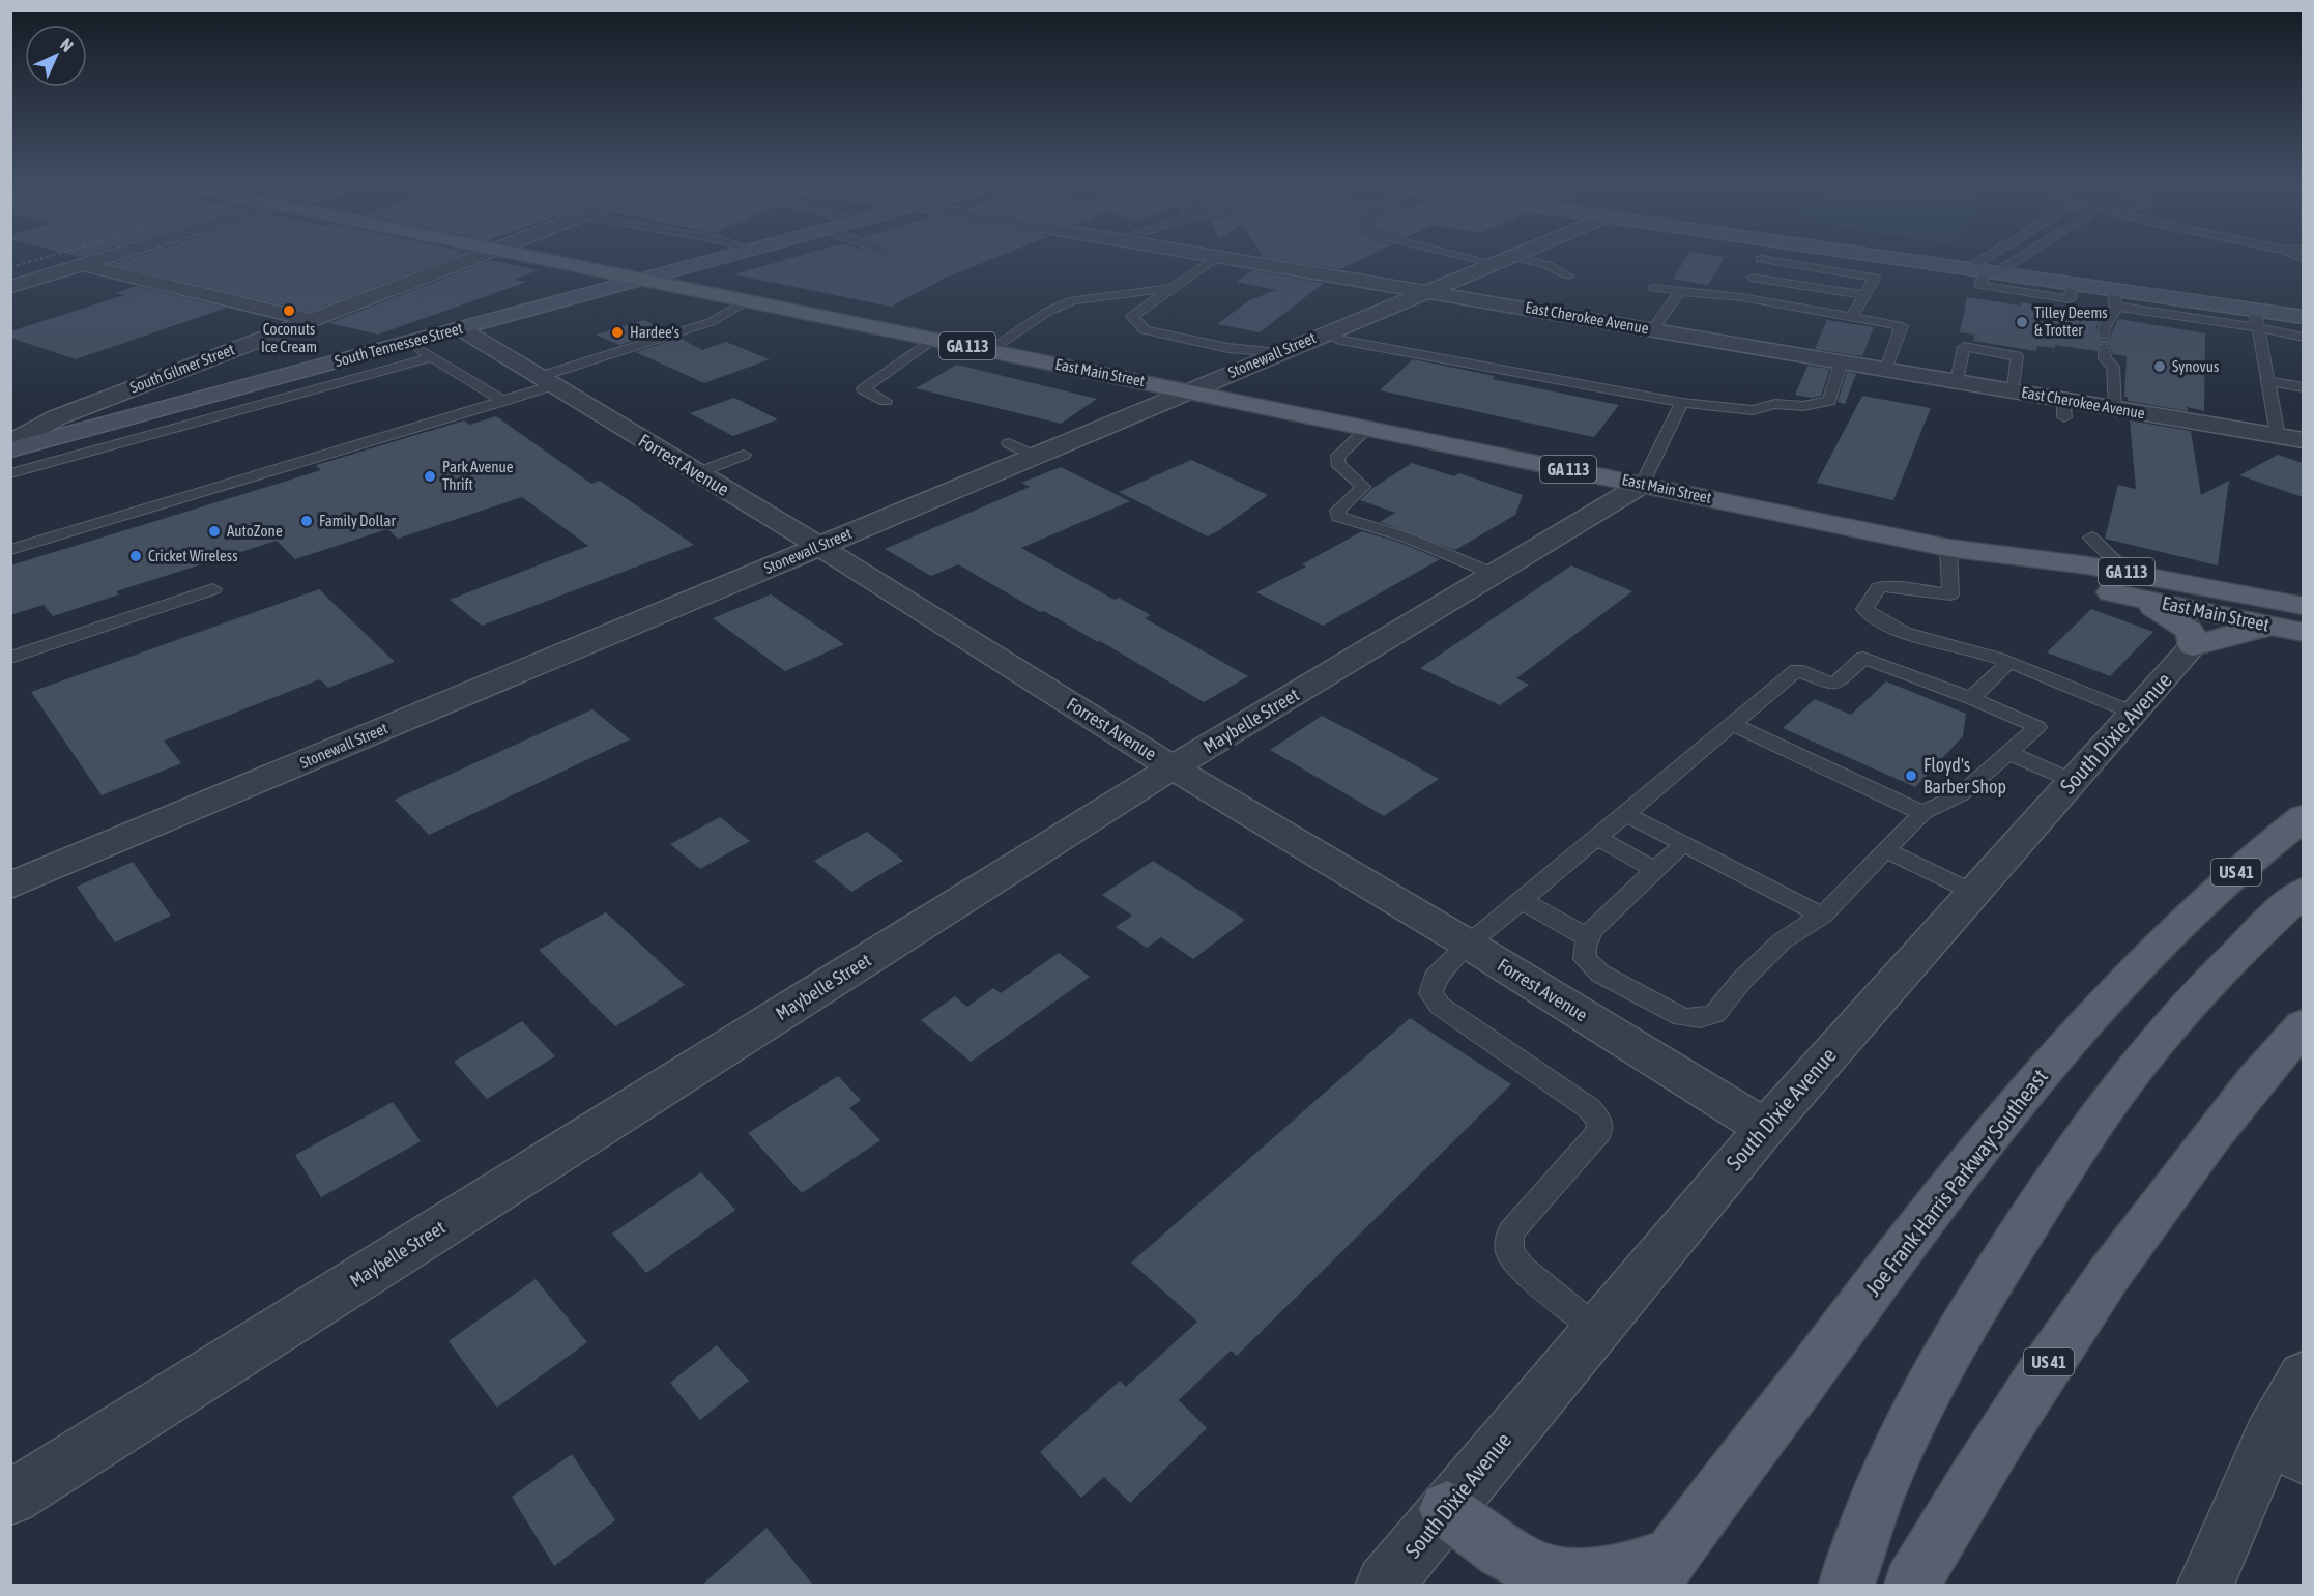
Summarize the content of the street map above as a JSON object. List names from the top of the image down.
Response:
{
  "streets": {
    "main road": [
      "South Tennessee Street",
      "GA 113",
      "East Main Street",
      "US 41",
      "Joe Frank Harris Parkway Southeast"
    ],
    "street": [
      "East Cherokee Avenue",
      "Stonewall Street",
      "South Gilmer Street",
      "Forrest Avenue",
      "Maybelle Street",
      "South Dixie Avenue"
    ]
  },
  "crossings": [
    ["East Cherokee Avenue", "Stonewall Street"],
    ["South Tennessee Street", "South Gilmer Street"],
    ["South Tennessee Street", "East Main Street"],
    ["South Tennessee Street", "Forrest Avenue"],
    ["Stonewall Street", "East Main Street"],
    ["Stonewall Street", "Forrest Avenue"],
    ["East Main Street", "Maybelle Street"],
    ["Forrest Avenue", "Maybelle Street"],
    ["Forrest Avenue", "South Dixie Avenue"]
  ],
  "places": [
    "Coconuts Ice Cream",
    "Tilley Deems & Trotter",
    "Hardee's",
    "Synovus",
    "Park Avenue Thrift",
    "Family Dollar",
    "AutoZone",
    "Cricket Wireless",
    "Floyd's Barber Shop"
  ],
  "north": "top right"
}
